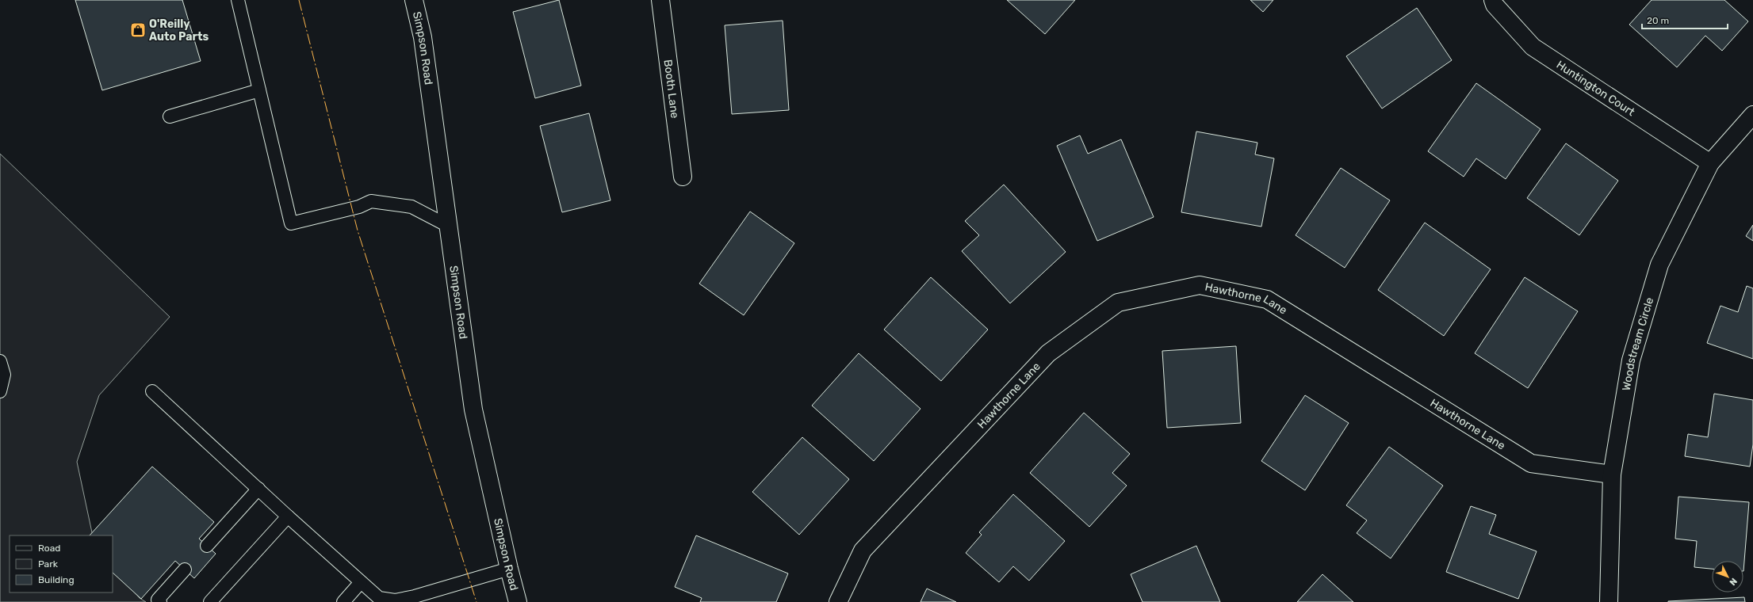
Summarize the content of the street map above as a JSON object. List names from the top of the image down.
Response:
{
  "streets": {
    "street": [
      "Simpson Road",
      "Huntington Court",
      "Booth Lane",
      "Hawthorne Lane",
      "Woodstream Circle"
    ]
  },
  "crossings": [
    ["Huntington Court", "Woodstream Circle"],
    ["Hawthorne Lane", "Woodstream Circle"]
  ],
  "places": {
    "shop": ["O'Reilly Auto Parts"]
  },
  "legend": ["Road", "Park", "Building"],
  "scale_bar": "20 m",
  "north": "bottom right"
}
